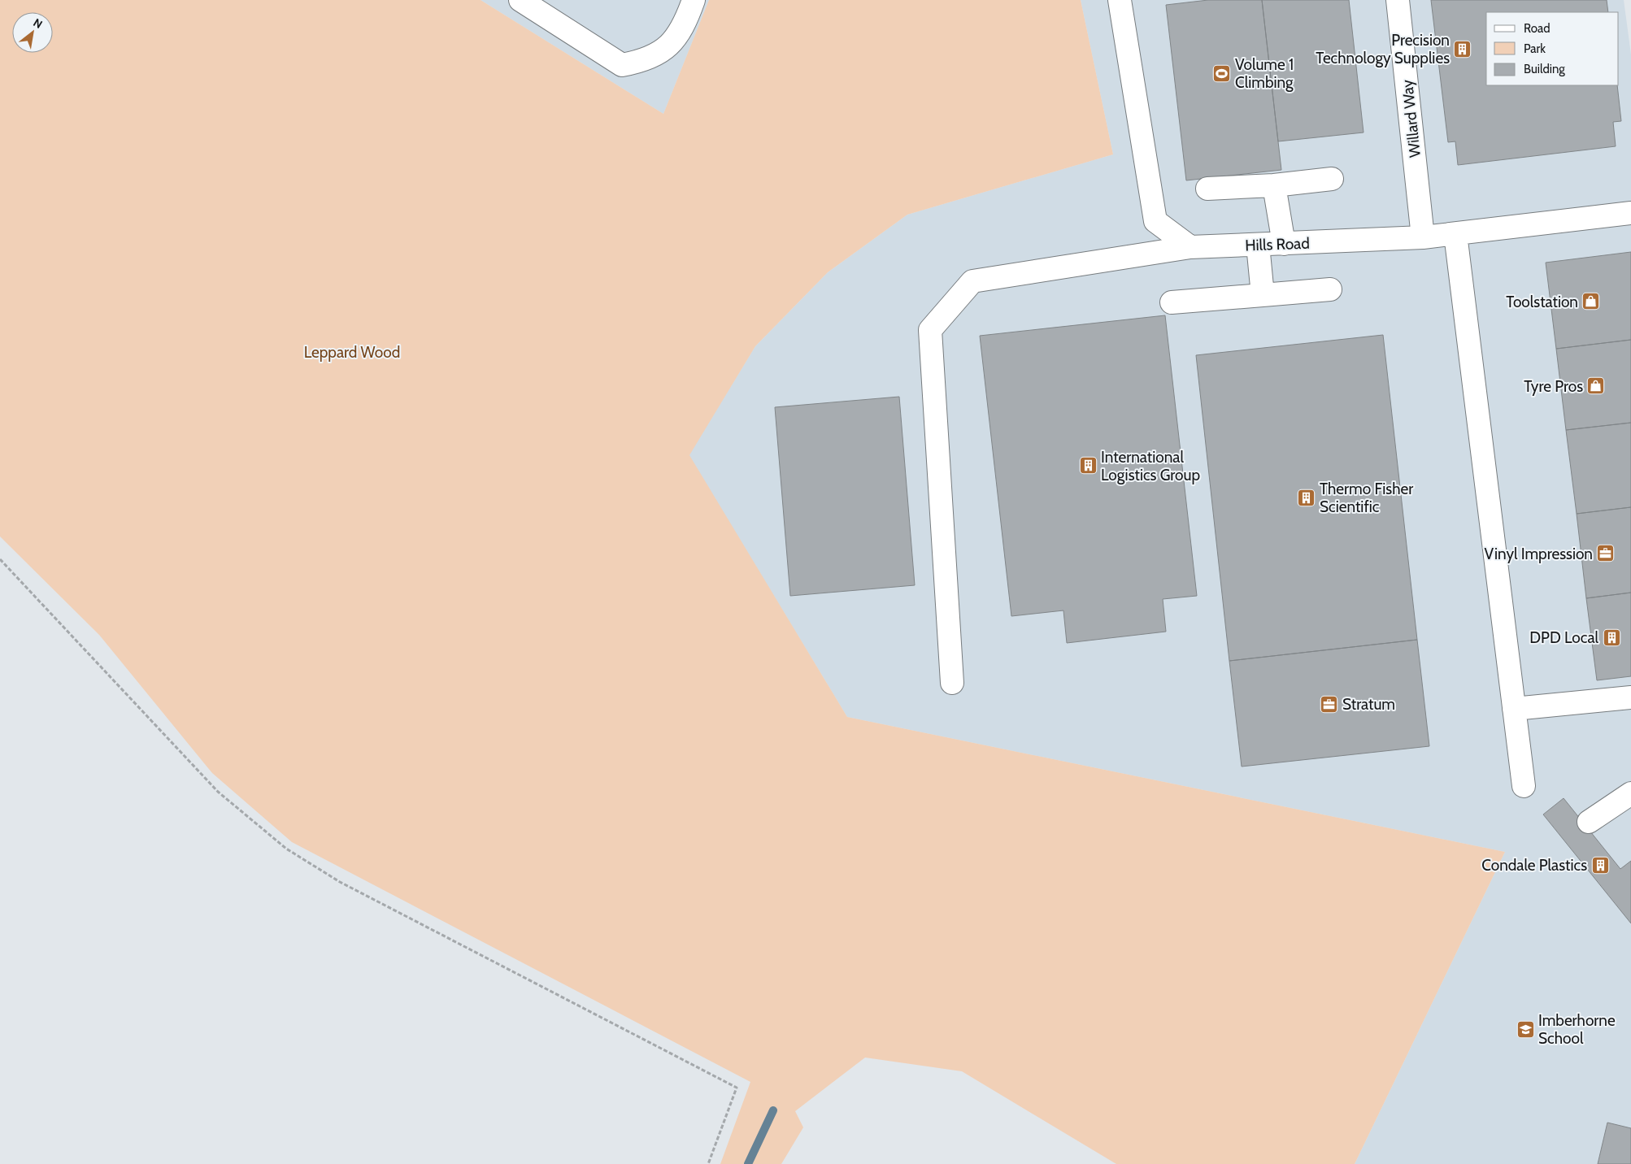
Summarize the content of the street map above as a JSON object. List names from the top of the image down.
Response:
{
  "streets": {
    "street": ["Willard Way", "Hills Road"]
  },
  "crossings": [
    ["Willard Way", "Hills Road"]
  ],
  "parks": ["Leppard Wood"],
  "places": {
    "building": [
      "Precision Technology Supplies",
      "International Logistics Group",
      "Thermo Fisher Scientific",
      "DPD Local",
      "Condale Plastics"
    ],
    "sports": ["Volume 1 Climbing"],
    "shop": ["Toolstation", "Tyre Pros"],
    "office": ["Vinyl Impression", "Stratum"],
    "school or university": ["Imberhorne School"]
  },
  "legend": ["Road", "Park", "Building"],
  "north": "top right"
}
